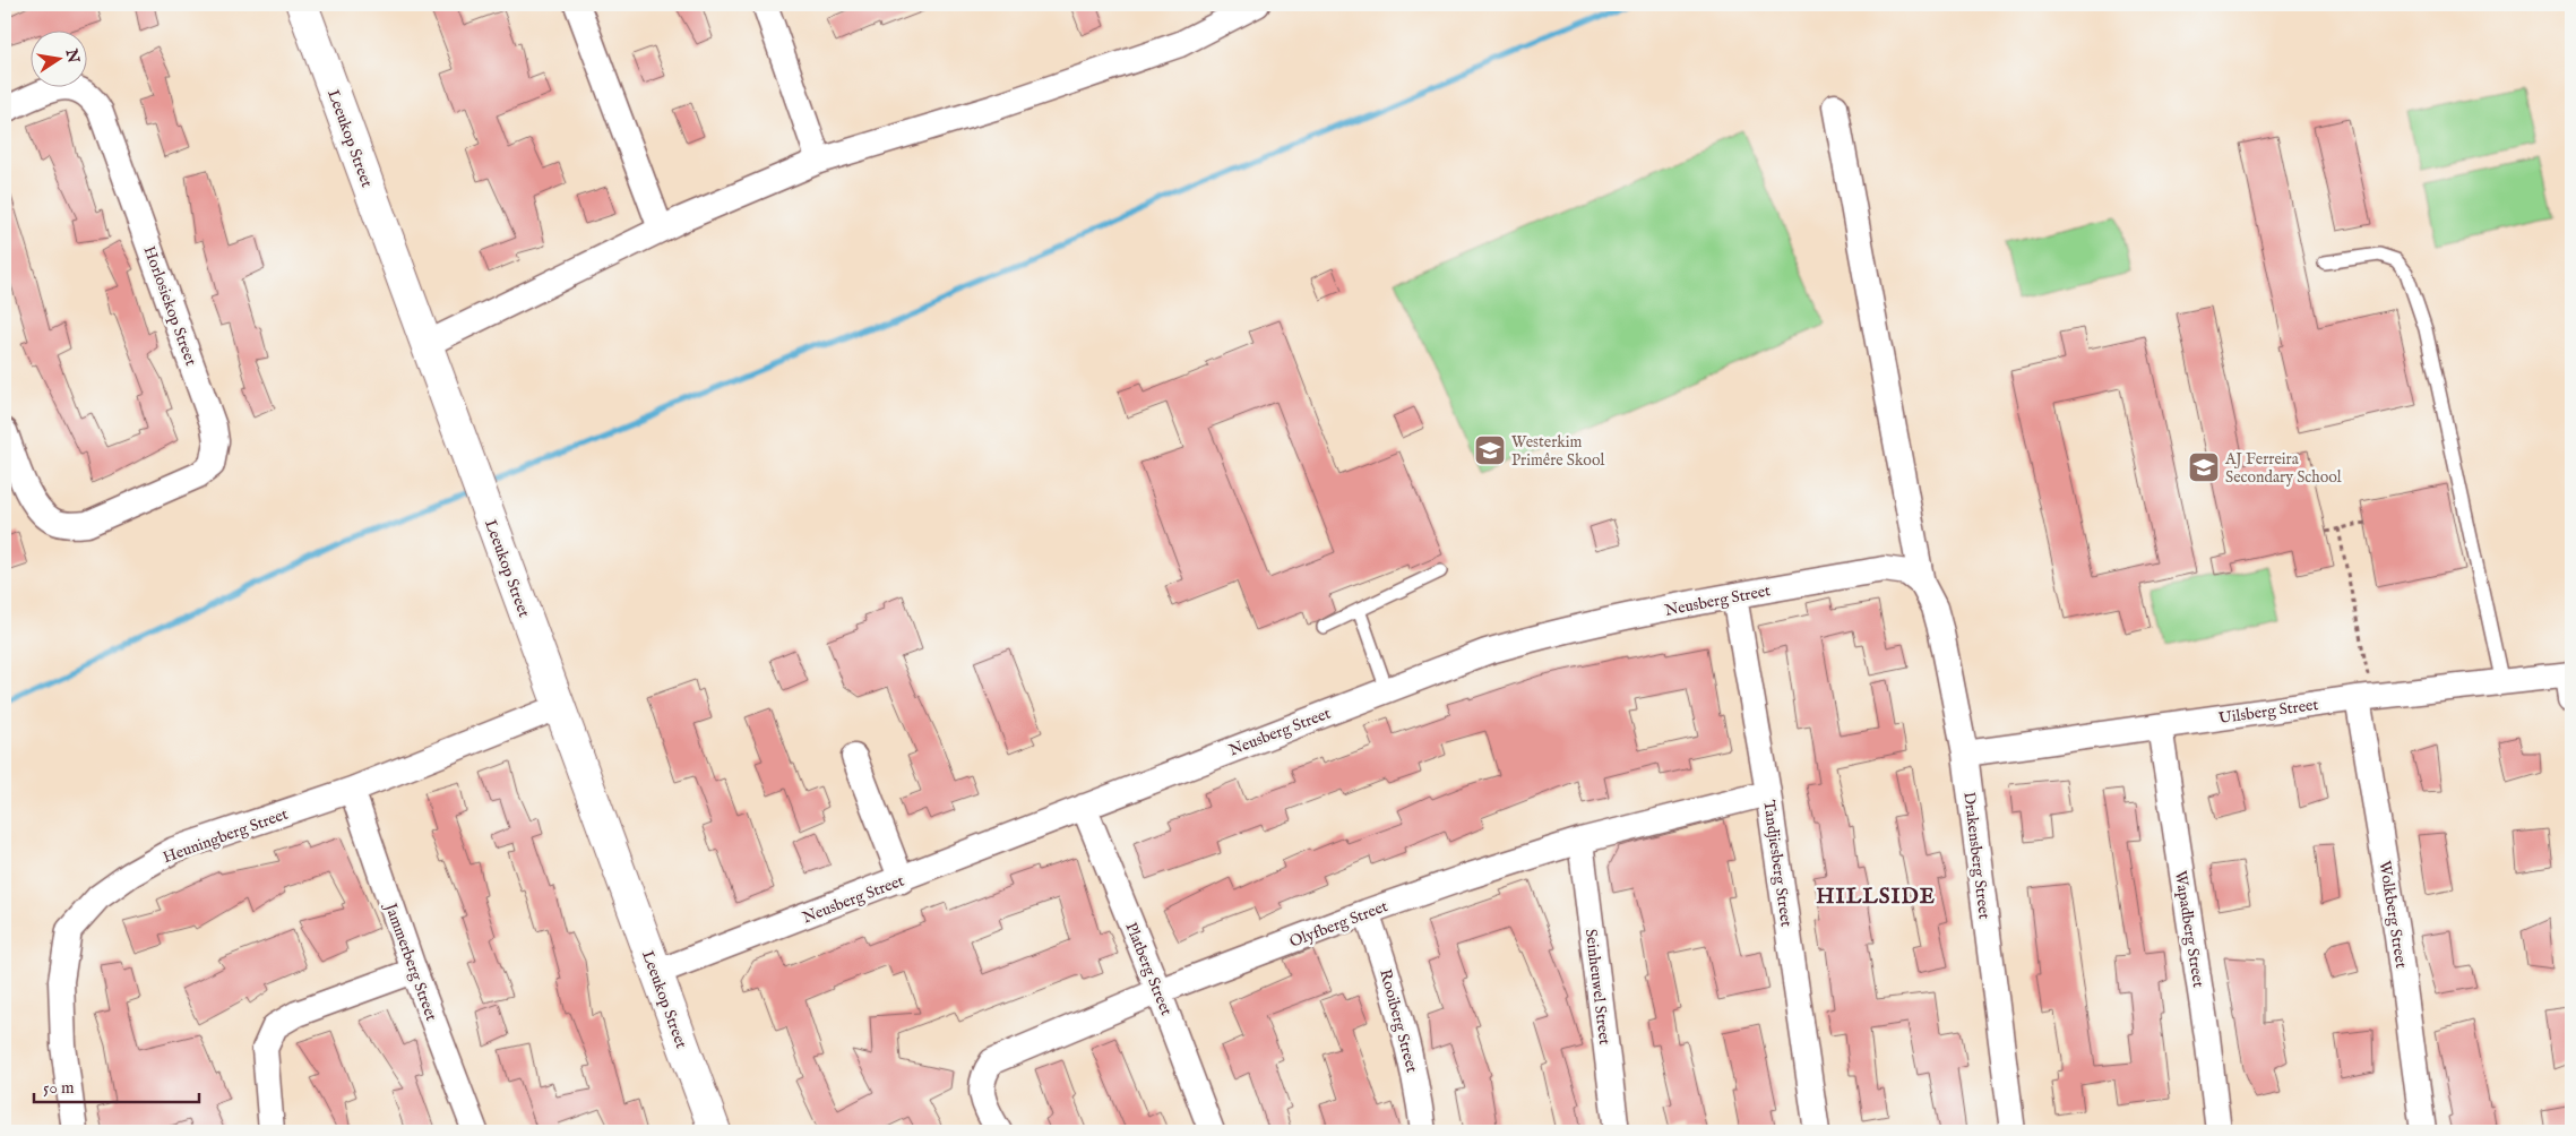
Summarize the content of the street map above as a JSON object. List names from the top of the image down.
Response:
{
  "streets": {
    "street": [
      "Leeukop Street",
      "Horlosiekop Street",
      "Neusberg Street",
      "Uilsberg Street",
      "Heuningberg Street",
      "Drakensberg Street",
      "Tandjiesberg Street",
      "Wolkberg Street",
      "Olyfberg Street",
      "Wapadberg Street",
      "Jammerberg Street",
      "Platberg Street",
      "Seinheuwel Street",
      "Rooiberg Street"
    ]
  },
  "crossings": [
    ["Leeukop Street", "Neusberg Street"],
    ["Leeukop Street", "Heuningberg Street"],
    ["Neusberg Street", "Drakensberg Street"],
    ["Neusberg Street", "Tandjiesberg Street"],
    ["Neusberg Street", "Platberg Street"],
    ["Uilsberg Street", "Drakensberg Street"],
    ["Uilsberg Street", "Wolkberg Street"],
    ["Uilsberg Street", "Wapadberg Street"],
    ["Heuningberg Street", "Jammerberg Street"],
    ["Tandjiesberg Street", "Olyfberg Street"],
    ["Olyfberg Street", "Platberg Street"],
    ["Olyfberg Street", "Seinheuwel Street"],
    ["Olyfberg Street", "Rooiberg Street"]
  ],
  "districts": ["HILLSIDE"],
  "places": {
    "school or university": ["Westerkim Primêre Skool", "AJ Ferreira Secondary School"]
  },
  "scale_bar": "50 m",
  "north": "right"
}
